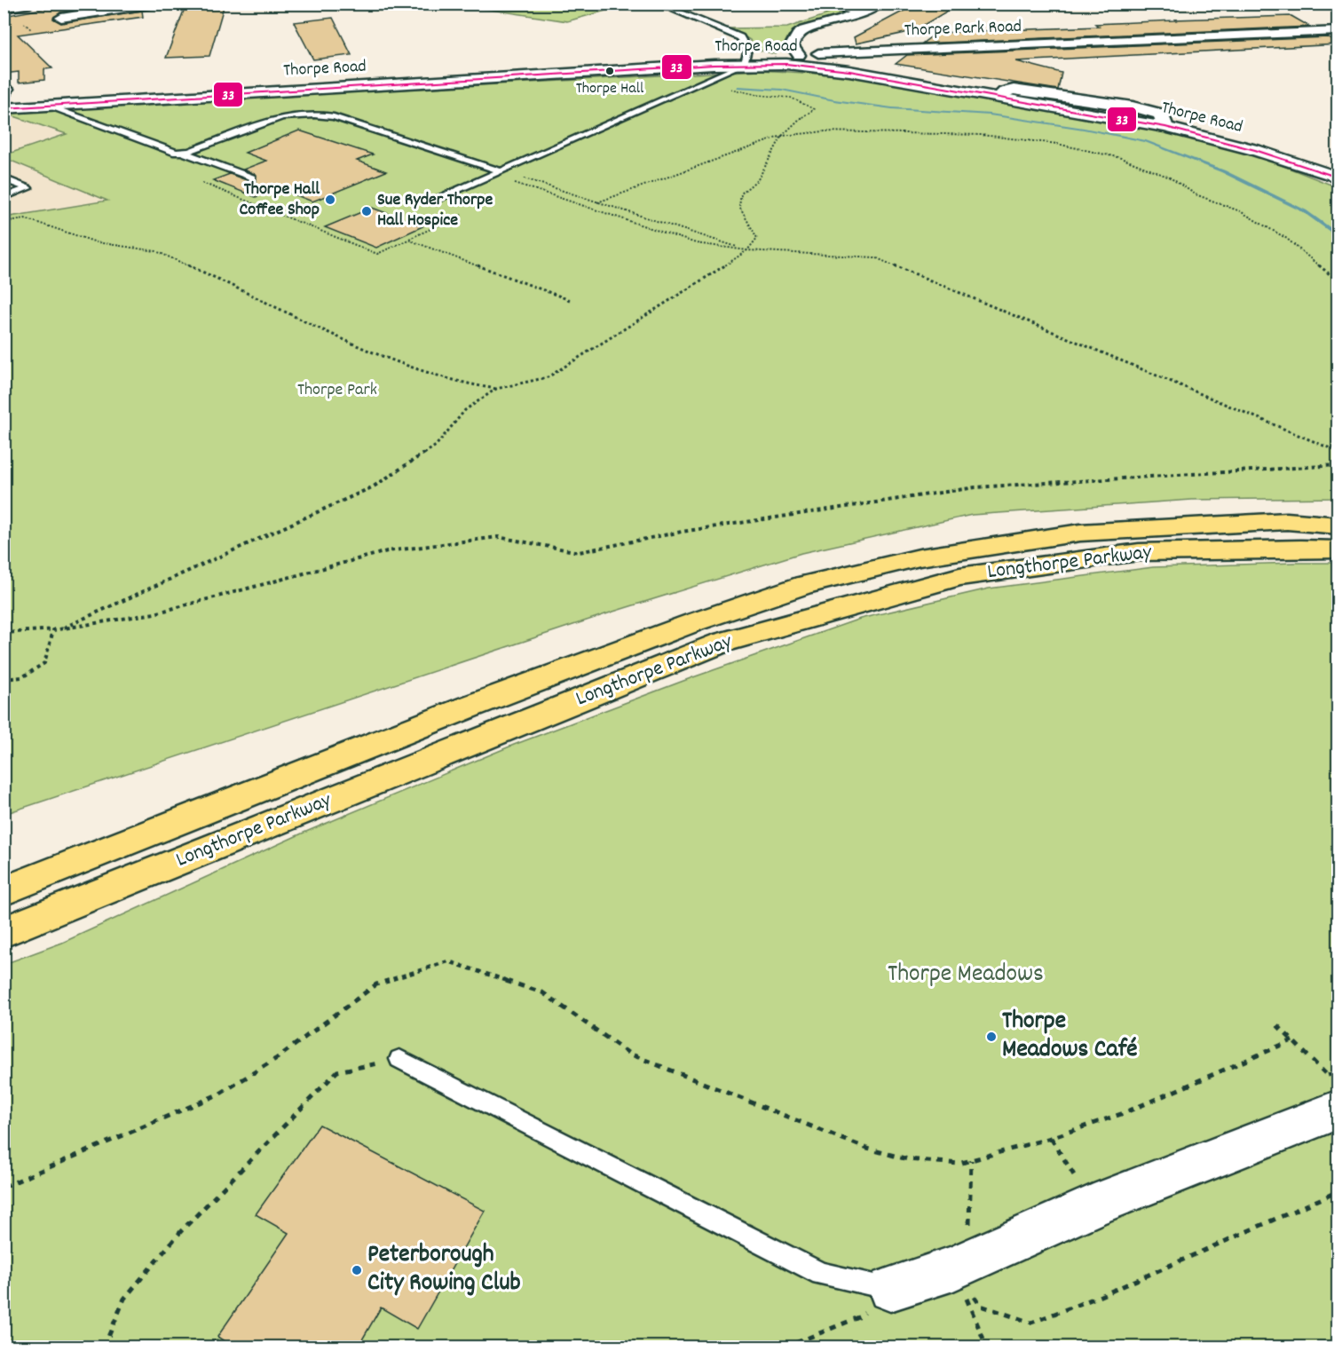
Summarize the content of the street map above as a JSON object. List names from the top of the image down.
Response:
{
  "streets": {
    "main road": ["Longthorpe Parkway"],
    "street": ["Thorpe Park Road", "Thorpe Road"]
  },
  "parks": ["Thorpe Park", "Thorpe Meadows"],
  "places": [
    "Thorpe Hall",
    "Thorpe Hall Coffee Shop",
    "Sue Ryder Thorpe Hall Hospice",
    "Thorpe Meadows Café",
    "Peterborough City Rowing Club"
  ],
  "lines": ["transit line 33"]
}
